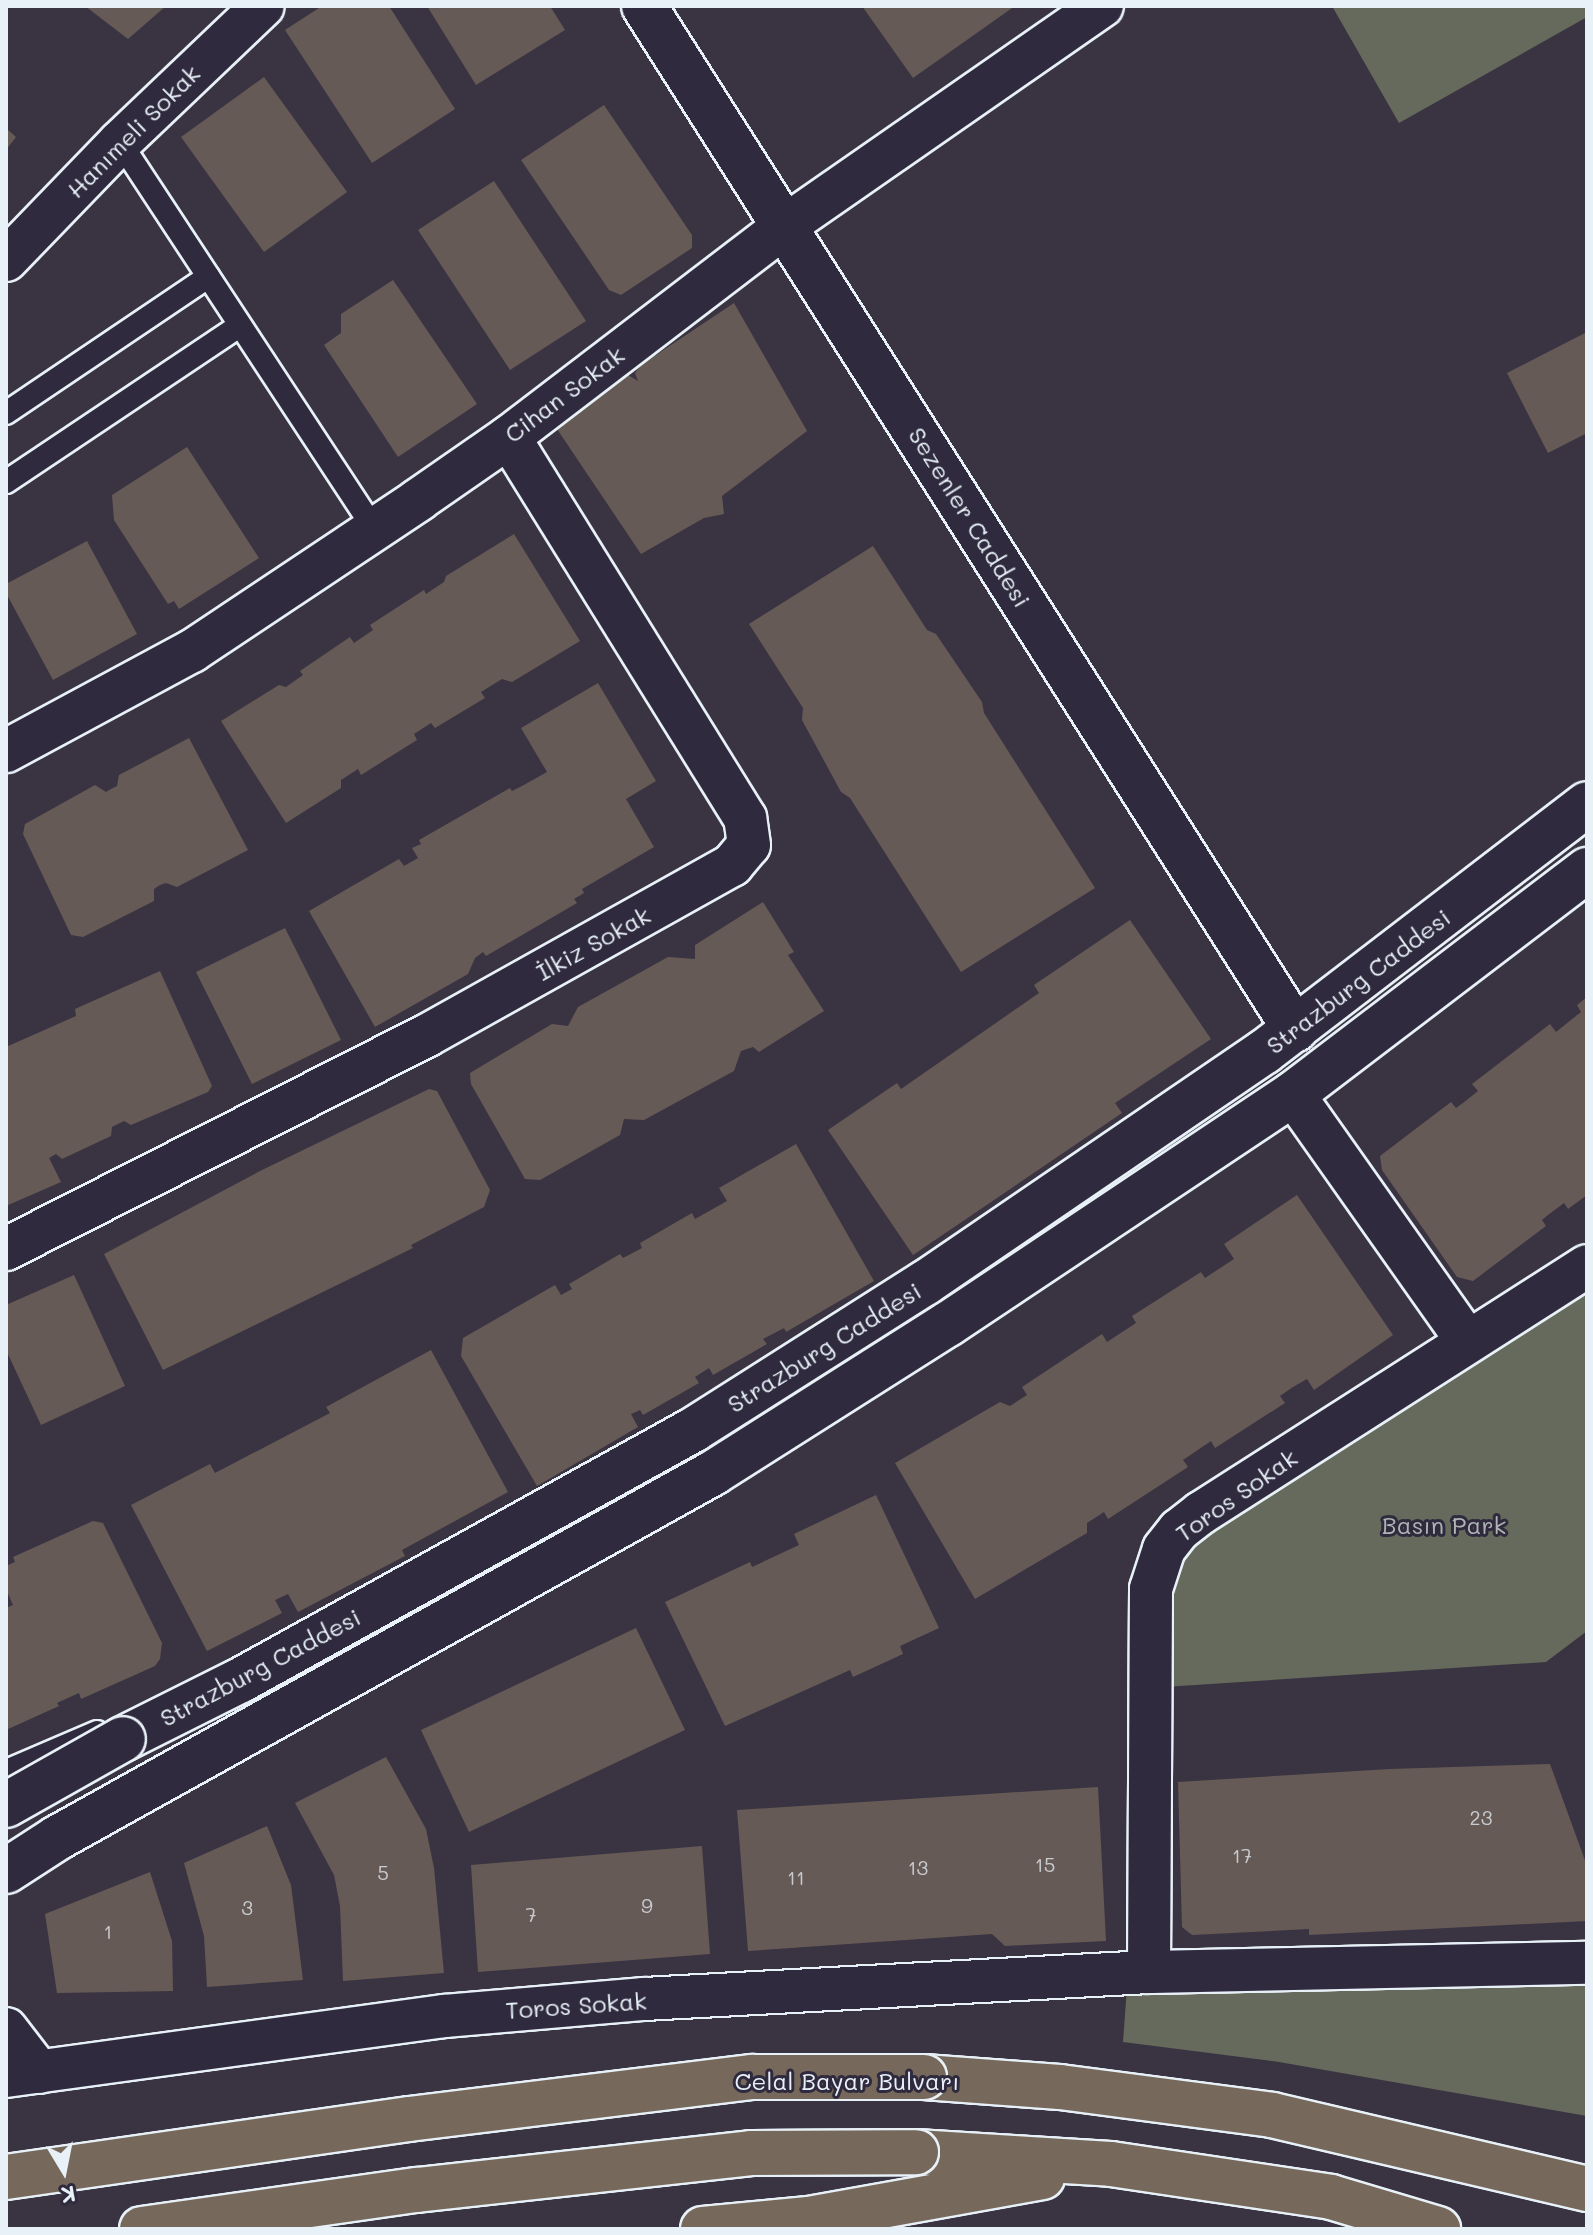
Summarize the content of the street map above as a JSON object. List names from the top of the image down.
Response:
{
  "streets": {
    "main road": ["Sezenler Caddesi", "Strazburg Caddesi", "Celal Bayar Bulvarı"],
    "street": [
      "Hanımeli Sokak",
      "Cihan Sokak",
      "İlkiz Sokak",
      "Toros Sokak"
    ]
  },
  "crossings": [
    ["Cihan Sokak", "Sezenler Caddesi"],
    ["Cihan Sokak", "İlkiz Sokak"],
    ["Sezenler Caddesi", "Strazburg Caddesi"]
  ],
  "parks": ["Basın Park"],
  "house_numbers": [
    "23",
    "17",
    "15",
    "13",
    "5",
    "11",
    "9",
    "3",
    "7",
    "1"
  ],
  "north": "bottom"
}
